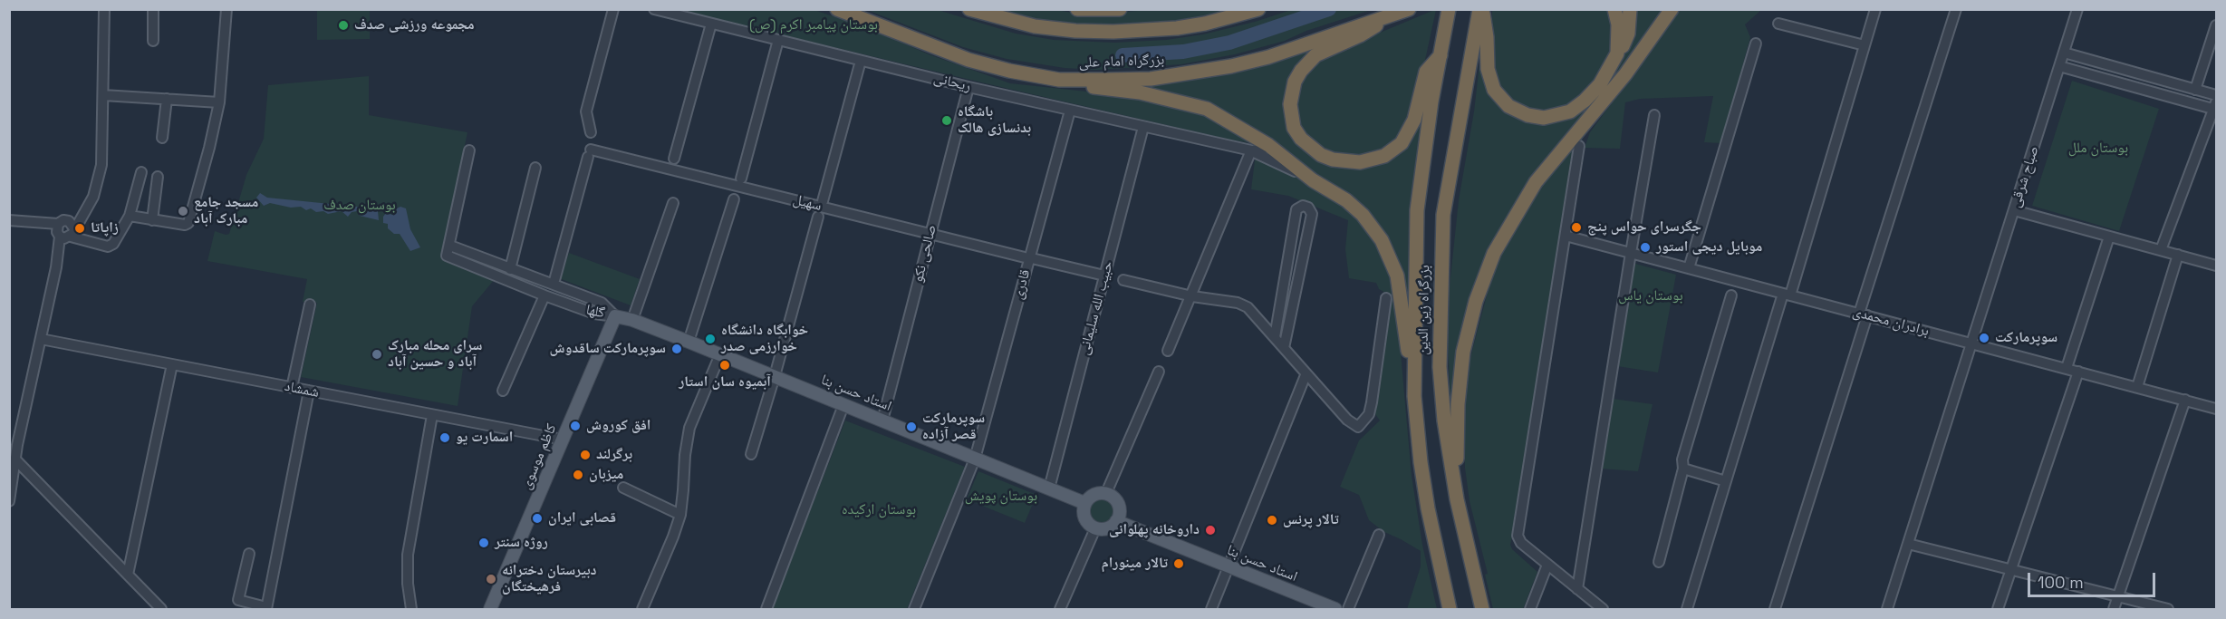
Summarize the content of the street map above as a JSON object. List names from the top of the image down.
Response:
{
  "streets": {
    "highway": ["بزرگراه امام علی", "بزرگراه زین الدین"],
    "main road": ["استاد حسن بنا", "کاظم موسوی"],
    "street": [
      "ریحانی",
      "صباح شرقی",
      "سهیل",
      "صالحی نکو",
      "قادری",
      "حبیب الله سلیمانی",
      "گلها",
      "برادران محمدی",
      "شمشاد"
    ]
  },
  "crossings": [
    ["ریحانی", "صالحی نکو"],
    ["ریحانی", "قادری"],
    ["ریحانی", "حبیب الله سلیمانی"],
    ["صباح شرقی", "برادران محمدی"],
    ["سهیل", "صالحی نکو"],
    ["سهیل", "گلها"],
    ["صالحی نکو", "استاد حسن بنا"],
    ["قادری", "استاد حسن بنا"],
    ["حبیب الله سلیمانی", "استاد حسن بنا"],
    ["گلها", "استاد حسن بنا"],
    ["گلها", "کاظم موسوی"],
    ["شمشاد", "کاظم موسوی"],
    ["استاد حسن بنا", "کاظم موسوی"]
  ],
  "parks": [
    "بوستان پیامبر اکرم (ص)",
    "بوستان ملل",
    "بوستان صدف",
    "بوستان یاس",
    "بوستان پویش",
    "بوستان ارکیده"
  ],
  "places": [
    "مجموعه ورزشی صدف",
    "باشگاه بدنسازی هالک",
    "مسجد جامع مبارک آباد",
    "جگرسرای حواس پنج",
    "زاپاتا",
    "موبایل دیجی استور",
    "سوپرمارکت",
    "خوابگاه دانشگاه خوارزمی صدر",
    "سوپرمارکت ساقدوش",
    "سرای محله مبارک آباد و حسین آباد",
    "آبمیوه سان استار",
    "افق کوروش",
    "سوپرمارکت قصر آزاده",
    "اسمارت یو",
    "برگرلند",
    "میزبان",
    "قصابی ایران",
    "تالار پرنس",
    "داروخانه پهلوانی",
    "روژه سنتر",
    "تالار مینورام",
    "دبیرستان دخترانه فرهیختگان"
  ],
  "scale_bar": "100 m"
}
